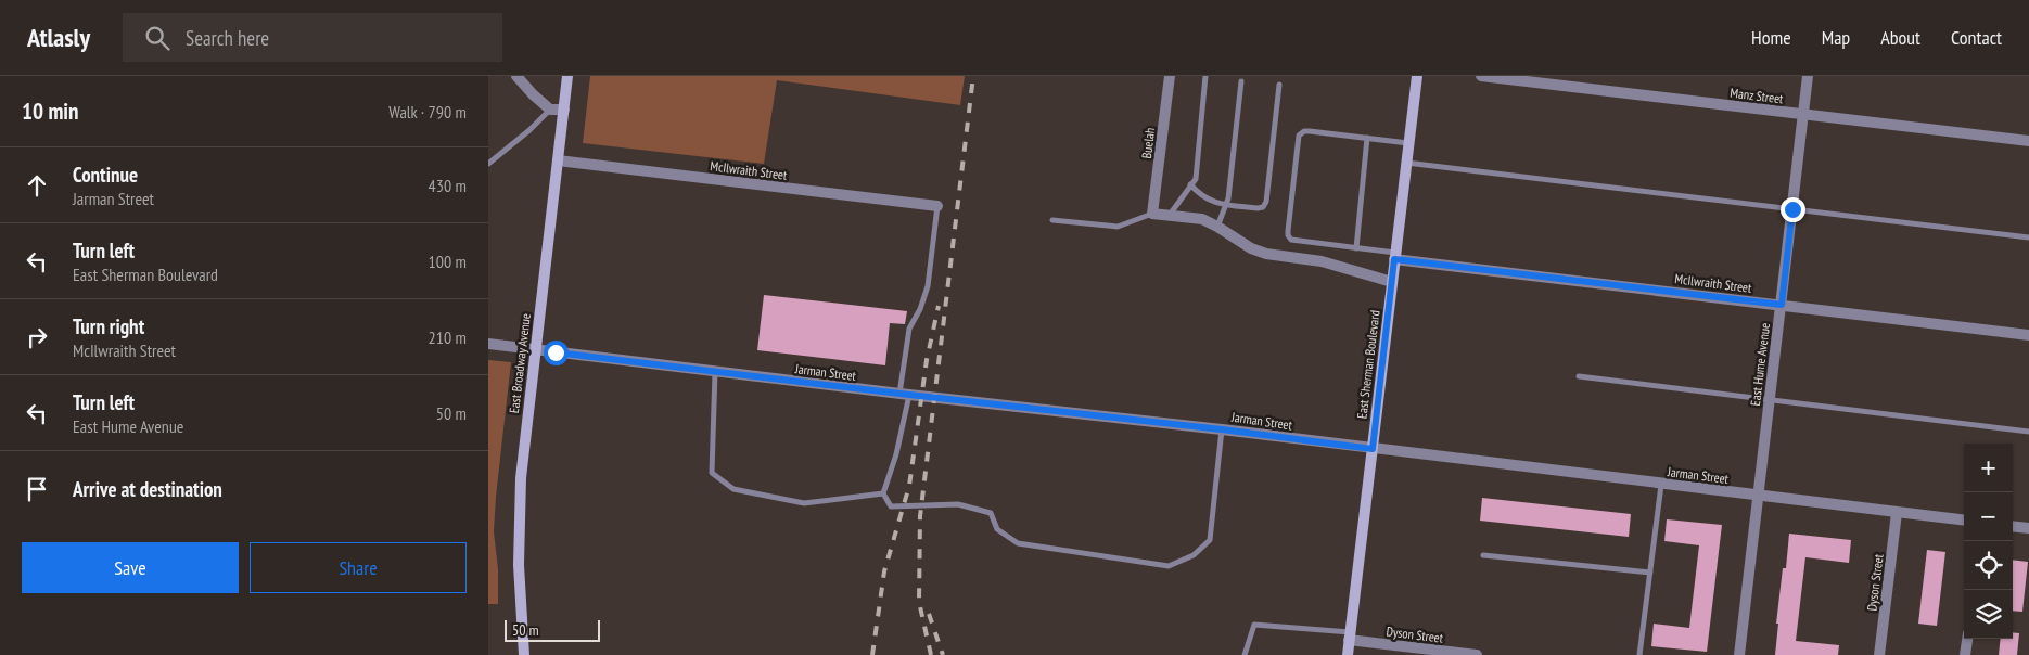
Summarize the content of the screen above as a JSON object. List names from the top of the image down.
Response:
{
  "streets": {
    "street": [
      "Manz Street",
      "Buelah",
      "McIlwraith Street",
      "East Broadway Avenue",
      "East Sherman Boulevard",
      "East Hume Avenue",
      "Jarman Street",
      "Dyson Street"
    ]
  },
  "crossings": [
    ["Manz Street", "East Hume Avenue"],
    ["McIlwraith Street", "East Broadway Avenue"],
    ["McIlwraith Street", "East Sherman Boulevard"],
    ["McIlwraith Street", "East Hume Avenue"],
    ["East Broadway Avenue", "Jarman Street"],
    ["East Sherman Boulevard", "Jarman Street"],
    ["East Sherman Boulevard", "Dyson Street"],
    ["East Hume Avenue", "Jarman Street"],
    ["Jarman Street", "Dyson Street"]
  ],
  "scale_bar": "50 m",
  "page": {
    "header": "Atlasly",
    "search": "Search here",
    "nav": [
      "Home",
      "Map",
      "About",
      "Contact"
    ],
    "heading": ["10 min", "Walk · 790 m"],
    "list": [
      ["Continue", "Jarman Street", "430 m"],
      ["Turn left", "East Sherman Boulevard", "100 m"],
      ["Turn right", "McIlwraith Street", "210 m"],
      ["Turn left", "East Hume Avenue", "50 m"],
      "Arrive at destination"
    ],
    "map_buttons": ["+", "−"],
    "buttons": ["Save", "Share"],
    "scale": "50 m"
  }
}
